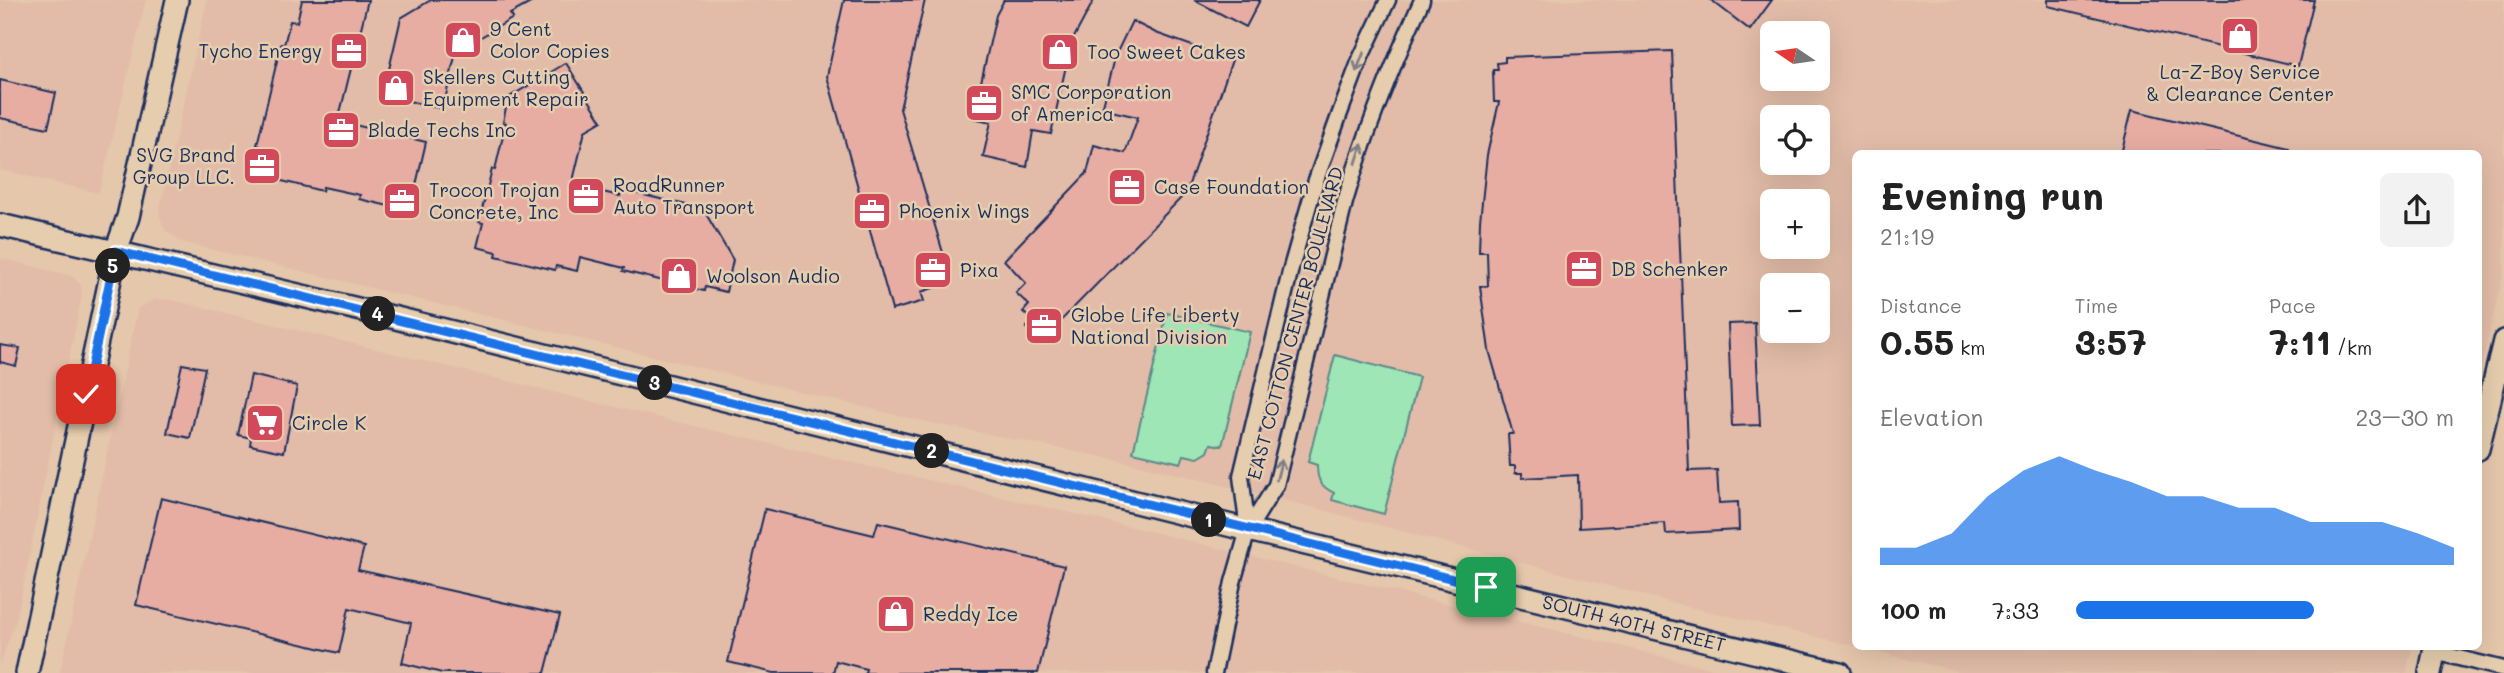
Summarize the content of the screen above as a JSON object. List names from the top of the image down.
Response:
{
  "streets": {
    "main road": ["SOUTH 40TH STREET"],
    "street": ["EAST COTTON CENTER BOULEVARD"]
  },
  "crossings": [
    ["EAST COTTON CENTER BOULEVARD", "SOUTH 40TH STREET"]
  ],
  "places": {
    "shop": [
      "La-Z-Boy Service & Clearance Center",
      "9 Cent Color Copies",
      "Too Sweet Cakes",
      "Skellers Cutting Equipment Repair",
      "Woolson Audio",
      "Reddy Ice"
    ],
    "office": [
      "Tycho Energy",
      "SMC Corporation of America",
      "Blade Techs Inc",
      "SVG Brand Group LLC.",
      "Case Foundation",
      "RoadRunner Auto Transport",
      "Trocon Trojan Concrete, Inc",
      "Phoenix Wings",
      "DB Schenker",
      "Pixa",
      "Globe Life Liberty National Division"
    ],
    "supermarket": ["Circle K"]
  },
  "north": "left",
  "page": {
    "map_buttons": ["+", "−"],
    "heading": ["Evening run", "21:19"],
    "pins": [
      "5",
      "4",
      "3",
      "2",
      "1"
    ],
    "stats": [
      ["Distance", "0.55 km"],
      ["Time", "3:57"],
      ["Pace", "7:11 /km"]
    ],
    "chart": ["Elevation", "23–30 m"],
    "list": [
      {
        "name": "100 m",
        "note": "7:33"
      }
    ]
  }
}
